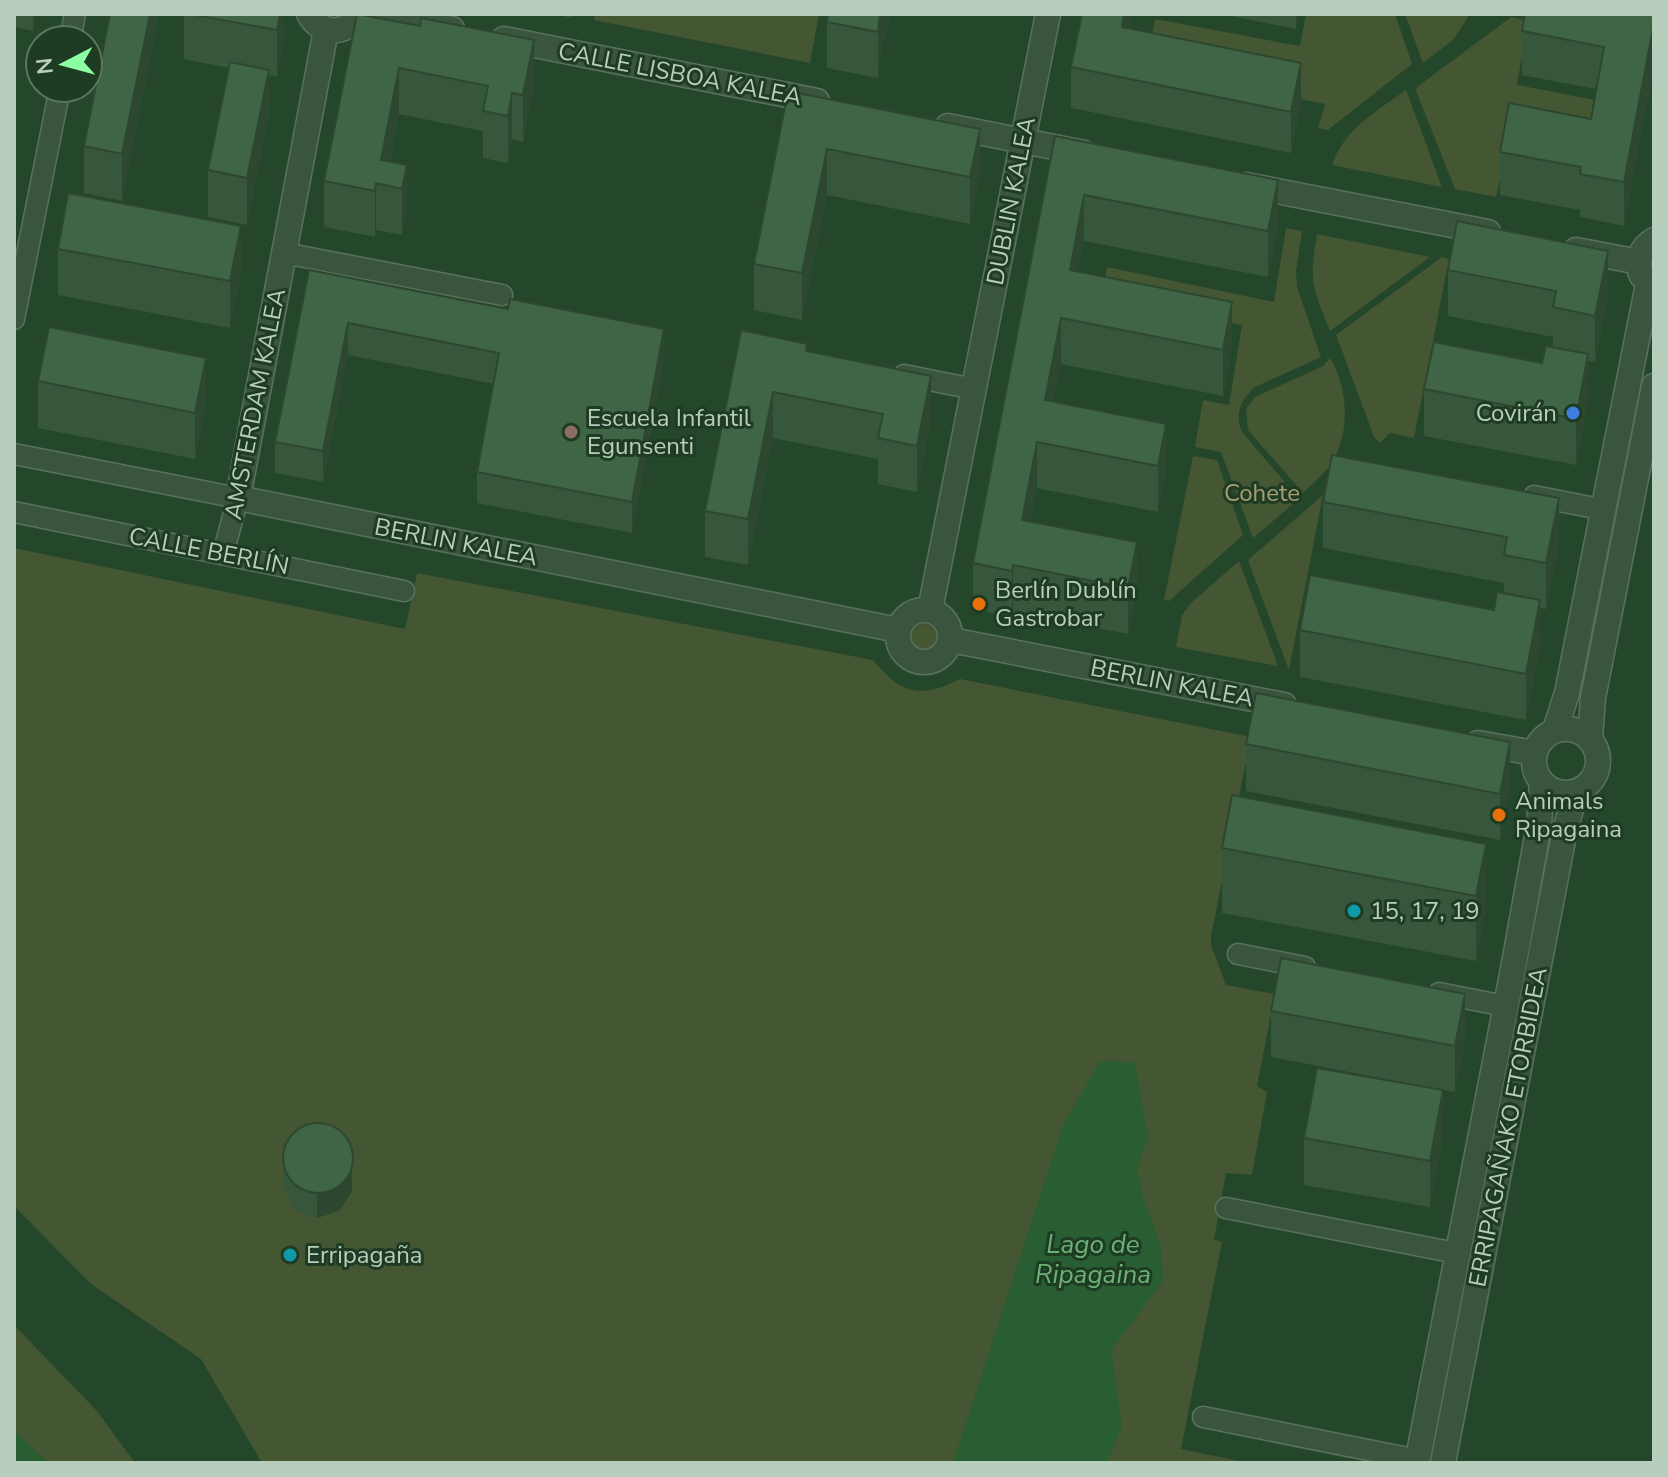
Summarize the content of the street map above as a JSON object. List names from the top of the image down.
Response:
{
  "streets": {
    "street": [
      "CALLE LISBOA KALEA",
      "DUBLIN KALEA",
      "AMSTERDAM KALEA",
      "BERLIN KALEA",
      "CALLE BERLÍN",
      "ERRIPAGAÑAKO ETORBIDEA"
    ]
  },
  "crossings": [
    ["DUBLIN KALEA", "BERLIN KALEA"],
    ["AMSTERDAM KALEA", "BERLIN KALEA"],
    ["AMSTERDAM KALEA", "CALLE BERLÍN"]
  ],
  "water": ["Lago de Ripagaina"],
  "parks": ["Cohete"],
  "places": [
    "Covirán",
    "Escuela Infantil Egunsenti",
    "Berlín Dublín Gastrobar",
    "Animals Ripagaina",
    "15, 17, 19",
    "Erripagaña"
  ],
  "north": "left"
}
